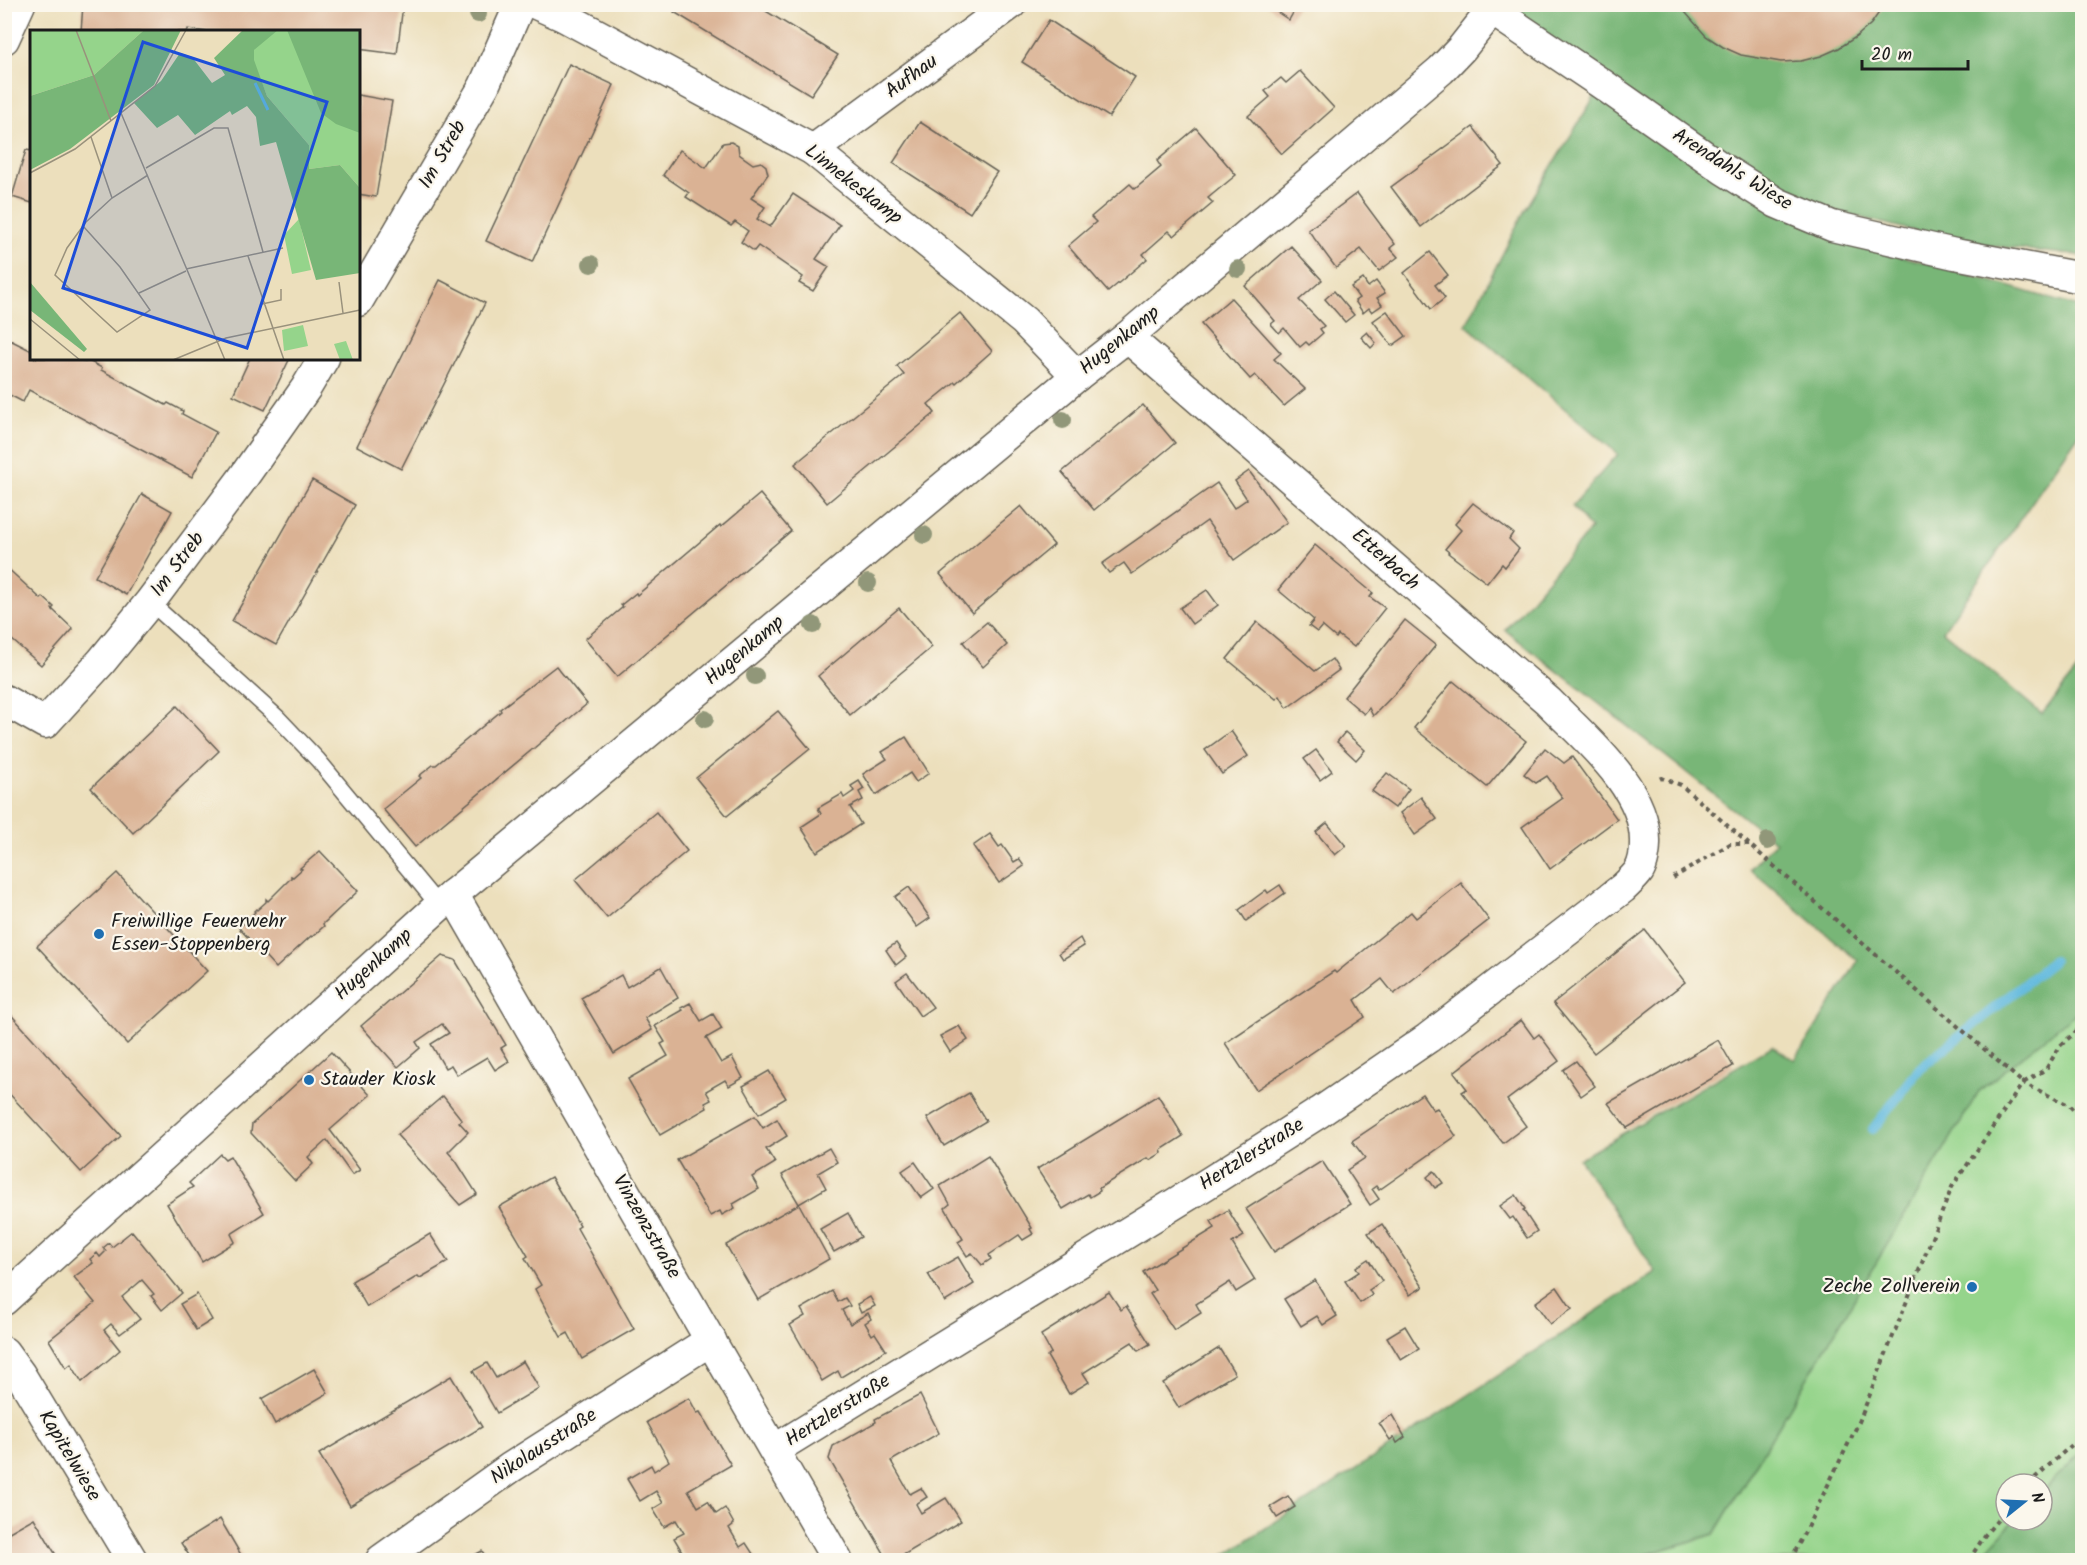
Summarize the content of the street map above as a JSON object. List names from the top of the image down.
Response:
{
  "streets": {
    "street": [
      "Aufhau",
      "Im Streb",
      "Arendahls Wiese",
      "Linnekeskamp",
      "Hugenkamp",
      "Etterbach",
      "Hertzlerstraße",
      "Vinzenzstraße",
      "Nikolausstraße",
      "Kapitelwiese"
    ]
  },
  "crossings": [
    ["Aufhau", "Linnekeskamp"],
    ["Arendahls Wiese", "Hugenkamp"],
    ["Linnekeskamp", "Hugenkamp"],
    ["Hugenkamp", "Etterbach"],
    ["Hugenkamp", "Vinzenzstraße"],
    ["Hertzlerstraße", "Vinzenzstraße"],
    ["Vinzenzstraße", "Nikolausstraße"]
  ],
  "places": ["Freiwillige Feuerwehr Essen-Stoppenberg", "Stauder Kiosk", "Zeche Zollverein"],
  "scale_bar": "20 m",
  "north": "right"
}
